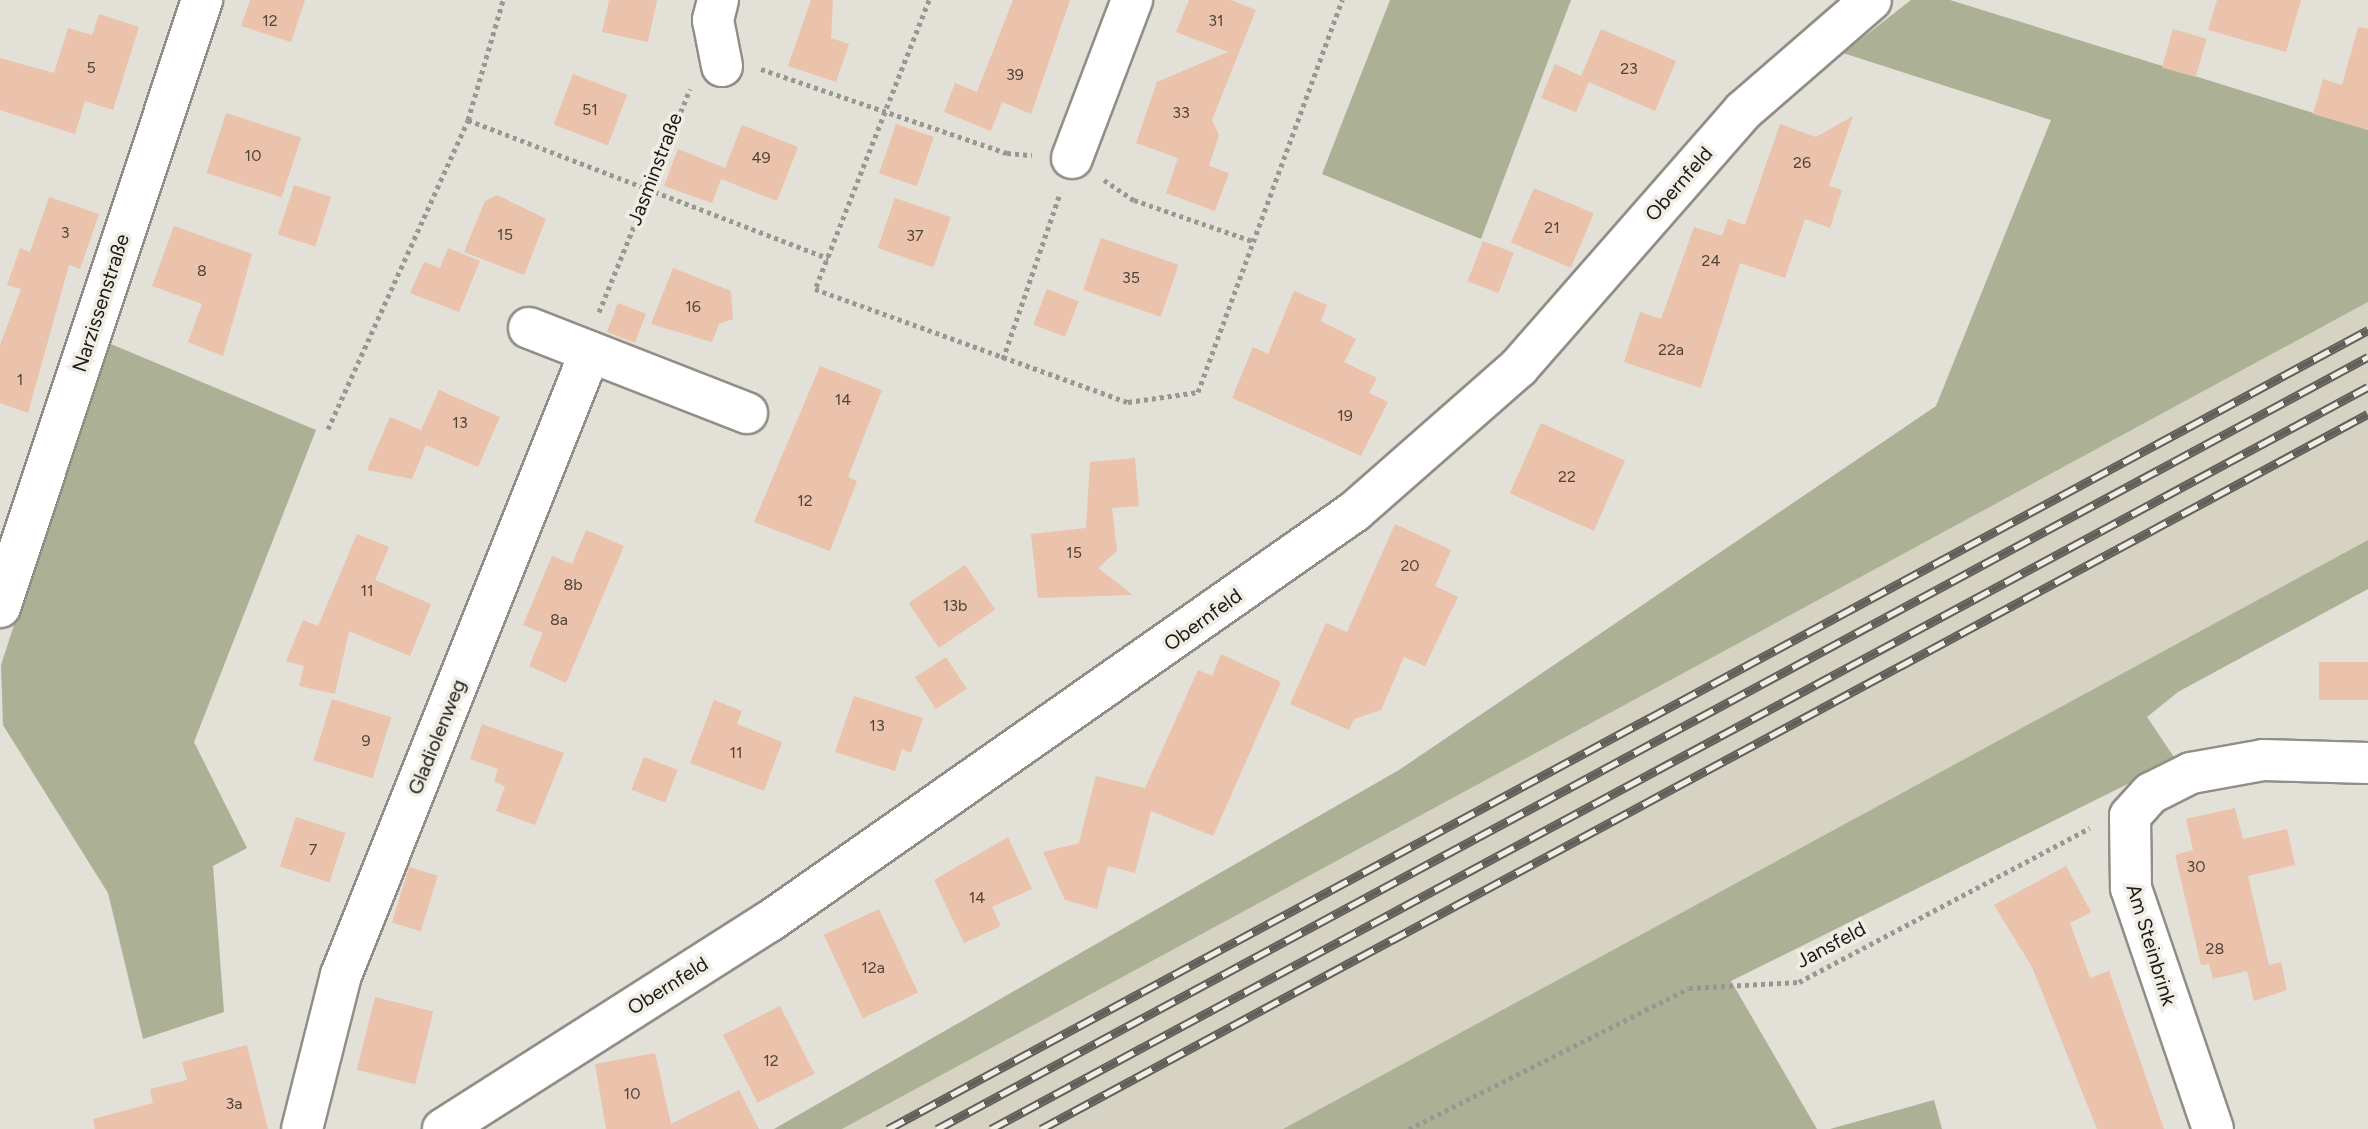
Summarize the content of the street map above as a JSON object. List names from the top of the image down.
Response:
{
  "streets": {
    "street": [
      "Obernfeld",
      "Narzissenstraße",
      "Gladiolenweg",
      "Am Steinbrink"
    ],
    "path": ["Jasminstraße", "Jansfeld"]
  },
  "crossings": [
    ["Jasminstraße", "Gladiolenweg"],
    ["Jansfeld", "Am Steinbrink"]
  ],
  "house_numbers": [
    "12",
    "31",
    "5",
    "23",
    "39",
    "51",
    "33",
    "10",
    "49",
    "26",
    "21",
    "3",
    "15",
    "37",
    "24",
    "8",
    "35",
    "16",
    "22a",
    "1",
    "14",
    "19",
    "13",
    "22",
    "12",
    "15",
    "20",
    "8b",
    "11",
    "13b",
    "8a",
    "13",
    "9",
    "11",
    "7",
    "30",
    "14",
    "28",
    "12a",
    "12",
    "10",
    "3a"
  ]
}
